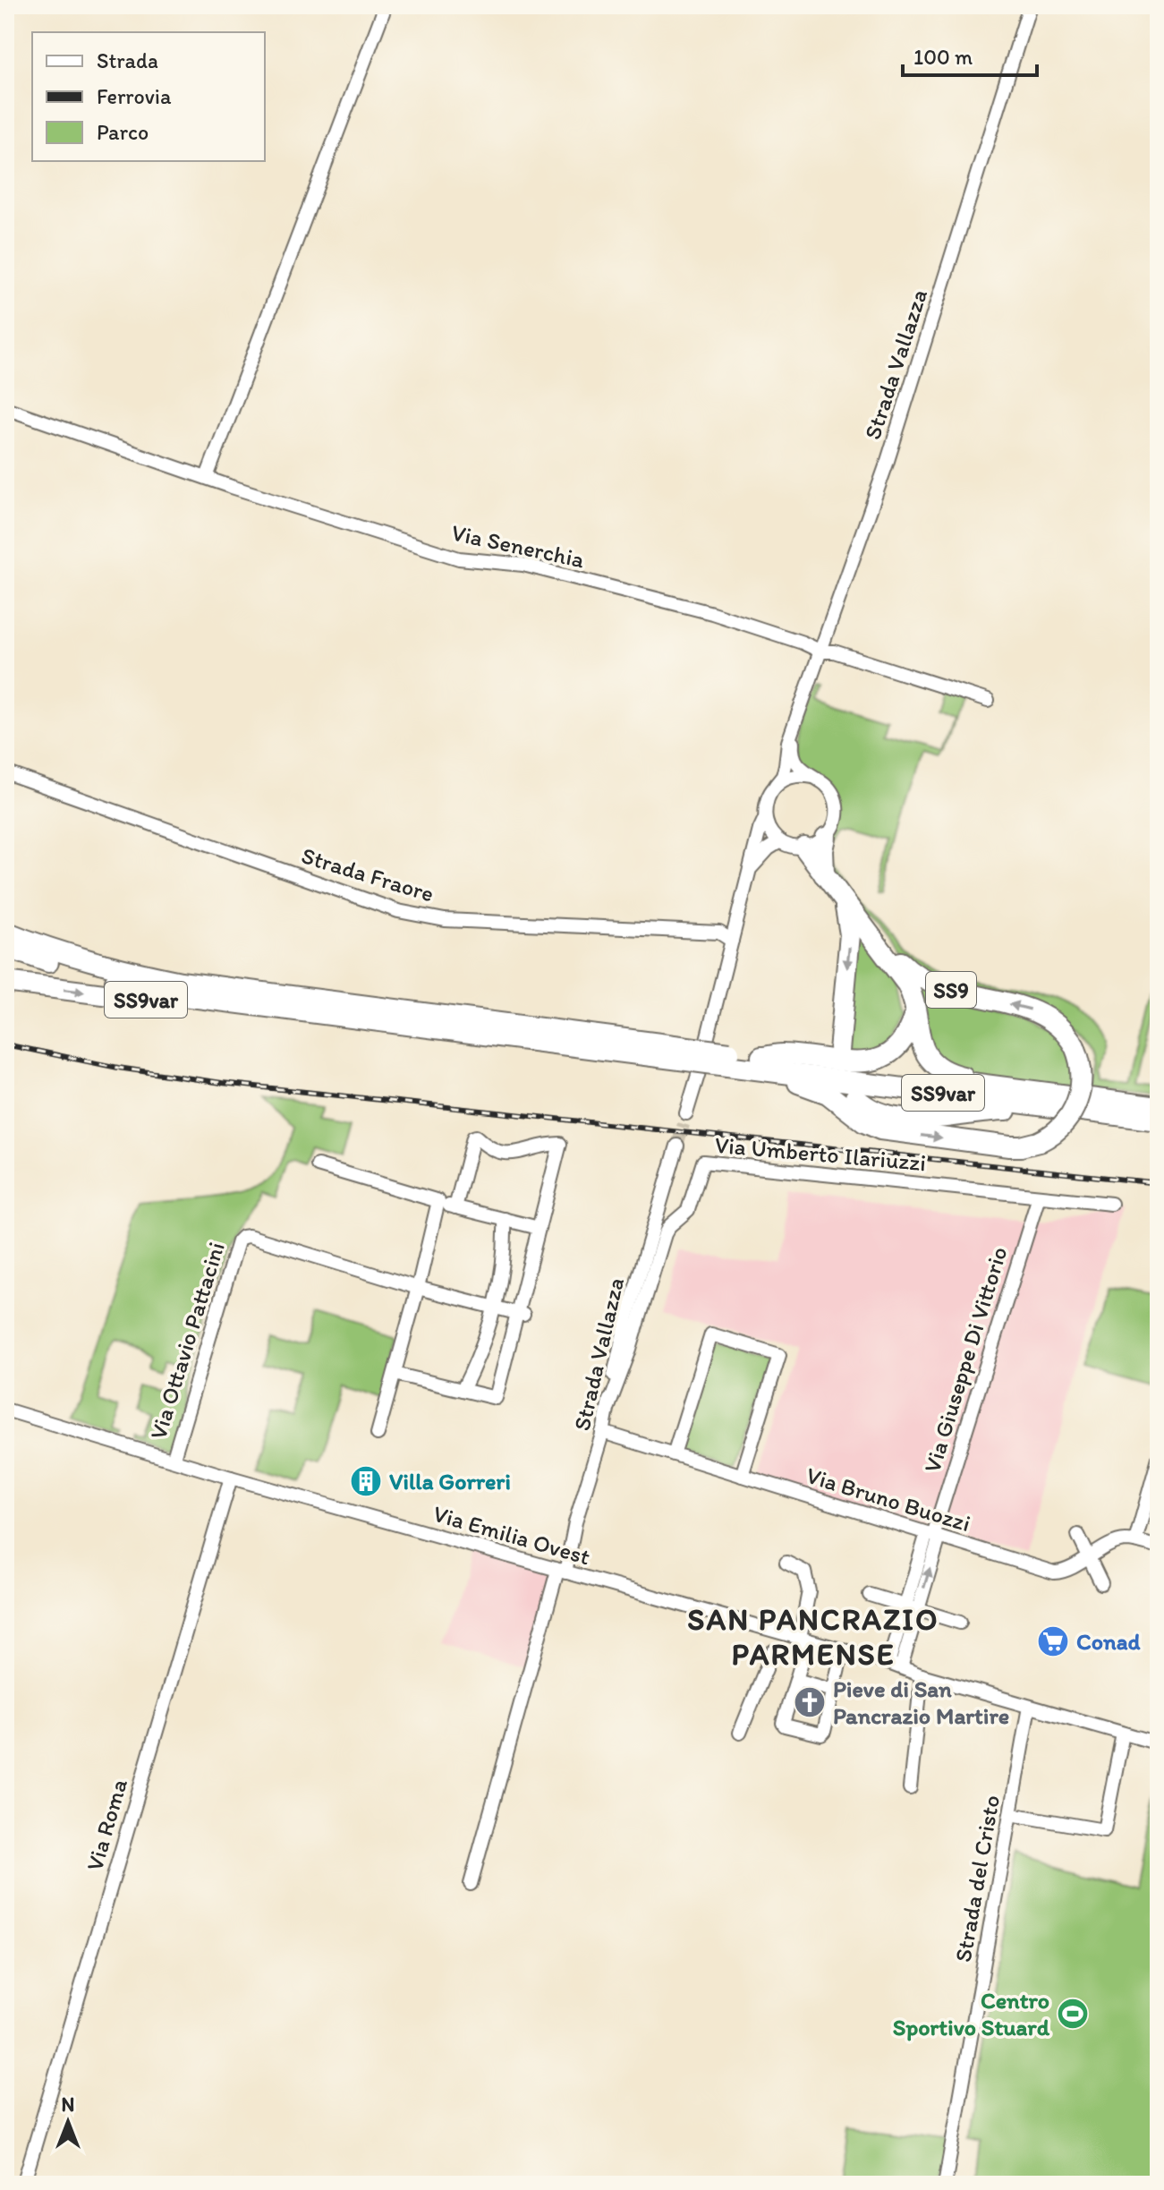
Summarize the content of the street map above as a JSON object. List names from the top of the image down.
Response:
{
  "streets": {
    "highway": ["SS9", "SS9var"],
    "street": [
      "Strada Vallazza",
      "Via Senerchia",
      "Strada Fraore",
      "Via Umberto Ilariuzzi",
      "Via Ottavio Pattacini",
      "Via Giuseppe Di Vittorio",
      "Via Bruno Buozzi",
      "Via Emilia Ovest",
      "Via Roma",
      "Strada del Cristo"
    ]
  },
  "crossings": [
    ["Strada Vallazza", "Via Senerchia"],
    ["Strada Vallazza", "Strada Fraore"],
    ["Strada Vallazza", "SS9"],
    ["Strada Vallazza", "Via Umberto Ilariuzzi"],
    ["Strada Vallazza", "Via Bruno Buozzi"],
    ["Strada Vallazza", "Via Emilia Ovest"],
    ["SS9", "SS9var"],
    ["Via Umberto Ilariuzzi", "Via Giuseppe Di Vittorio"],
    ["Via Ottavio Pattacini", "Via Emilia Ovest"],
    ["Via Giuseppe Di Vittorio", "Via Bruno Buozzi"],
    ["Via Giuseppe Di Vittorio", "Via Emilia Ovest"],
    ["Via Emilia Ovest", "Via Roma"],
    ["Via Emilia Ovest", "Strada del Cristo"]
  ],
  "districts": ["SAN PANCRAZIO PARMENSE"],
  "places": {
    "building": ["Villa Gorreri"],
    "supermarket": ["Conad"],
    "church": ["Pieve di San Pancrazio Martire"],
    "sports": ["Centro Sportivo Stuard"]
  },
  "legend": ["Strada", "Ferrovia", "Parco"],
  "scale_bar": "100 m",
  "north": "top"
}
